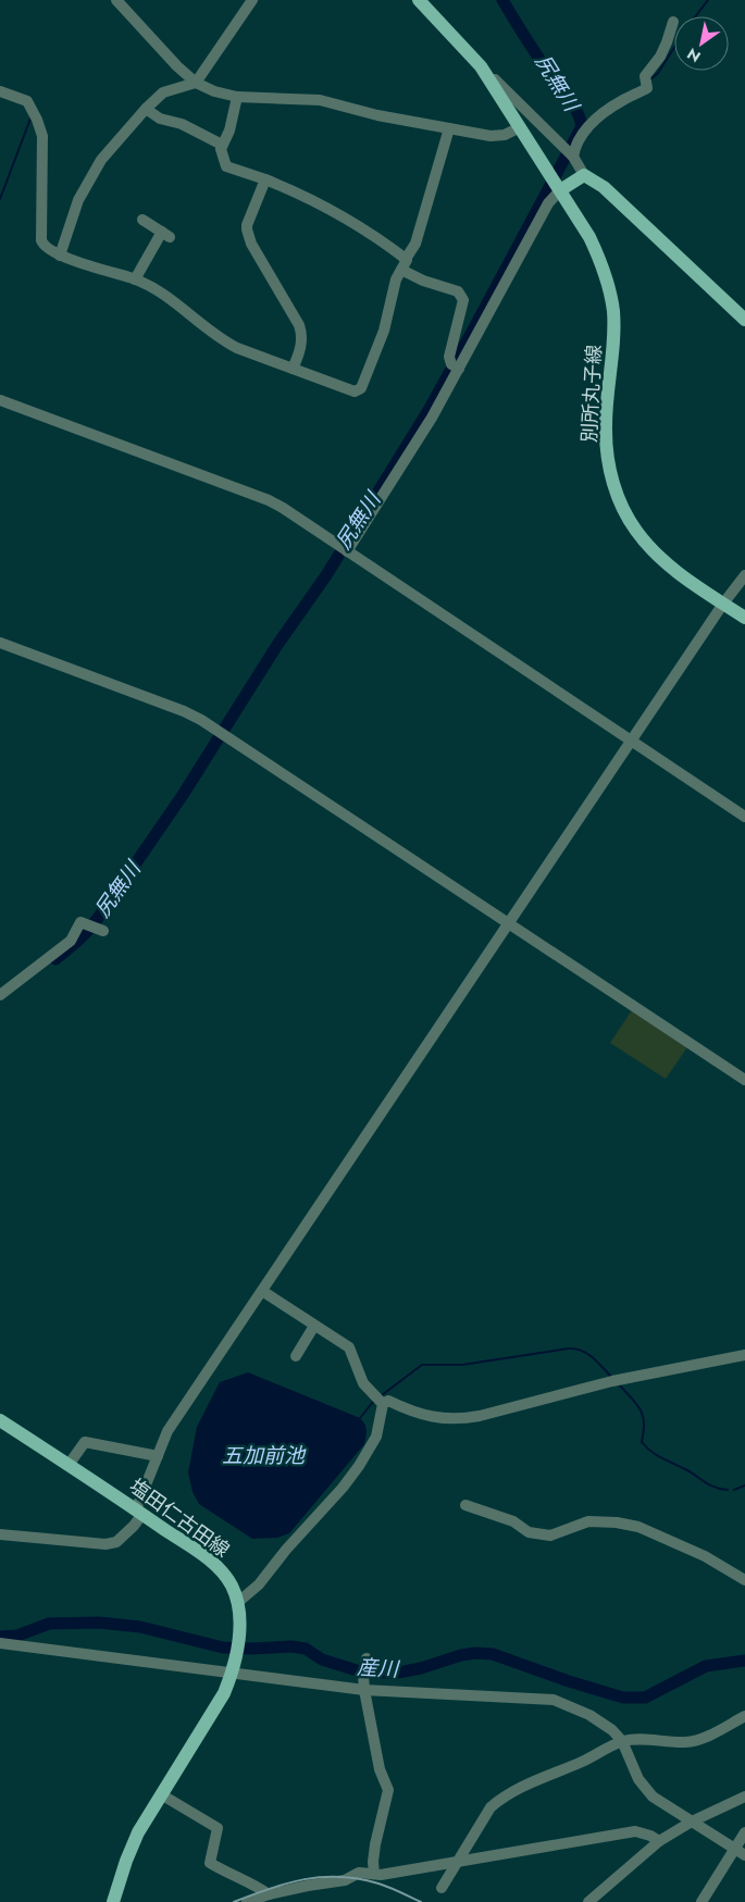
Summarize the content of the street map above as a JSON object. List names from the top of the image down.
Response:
{
  "streets": {
    "main road": ["別所丸子線", "塩田仁古田線"]
  },
  "water": ["尻無川", "五加前池", "産川"],
  "north": "bottom left"
}
